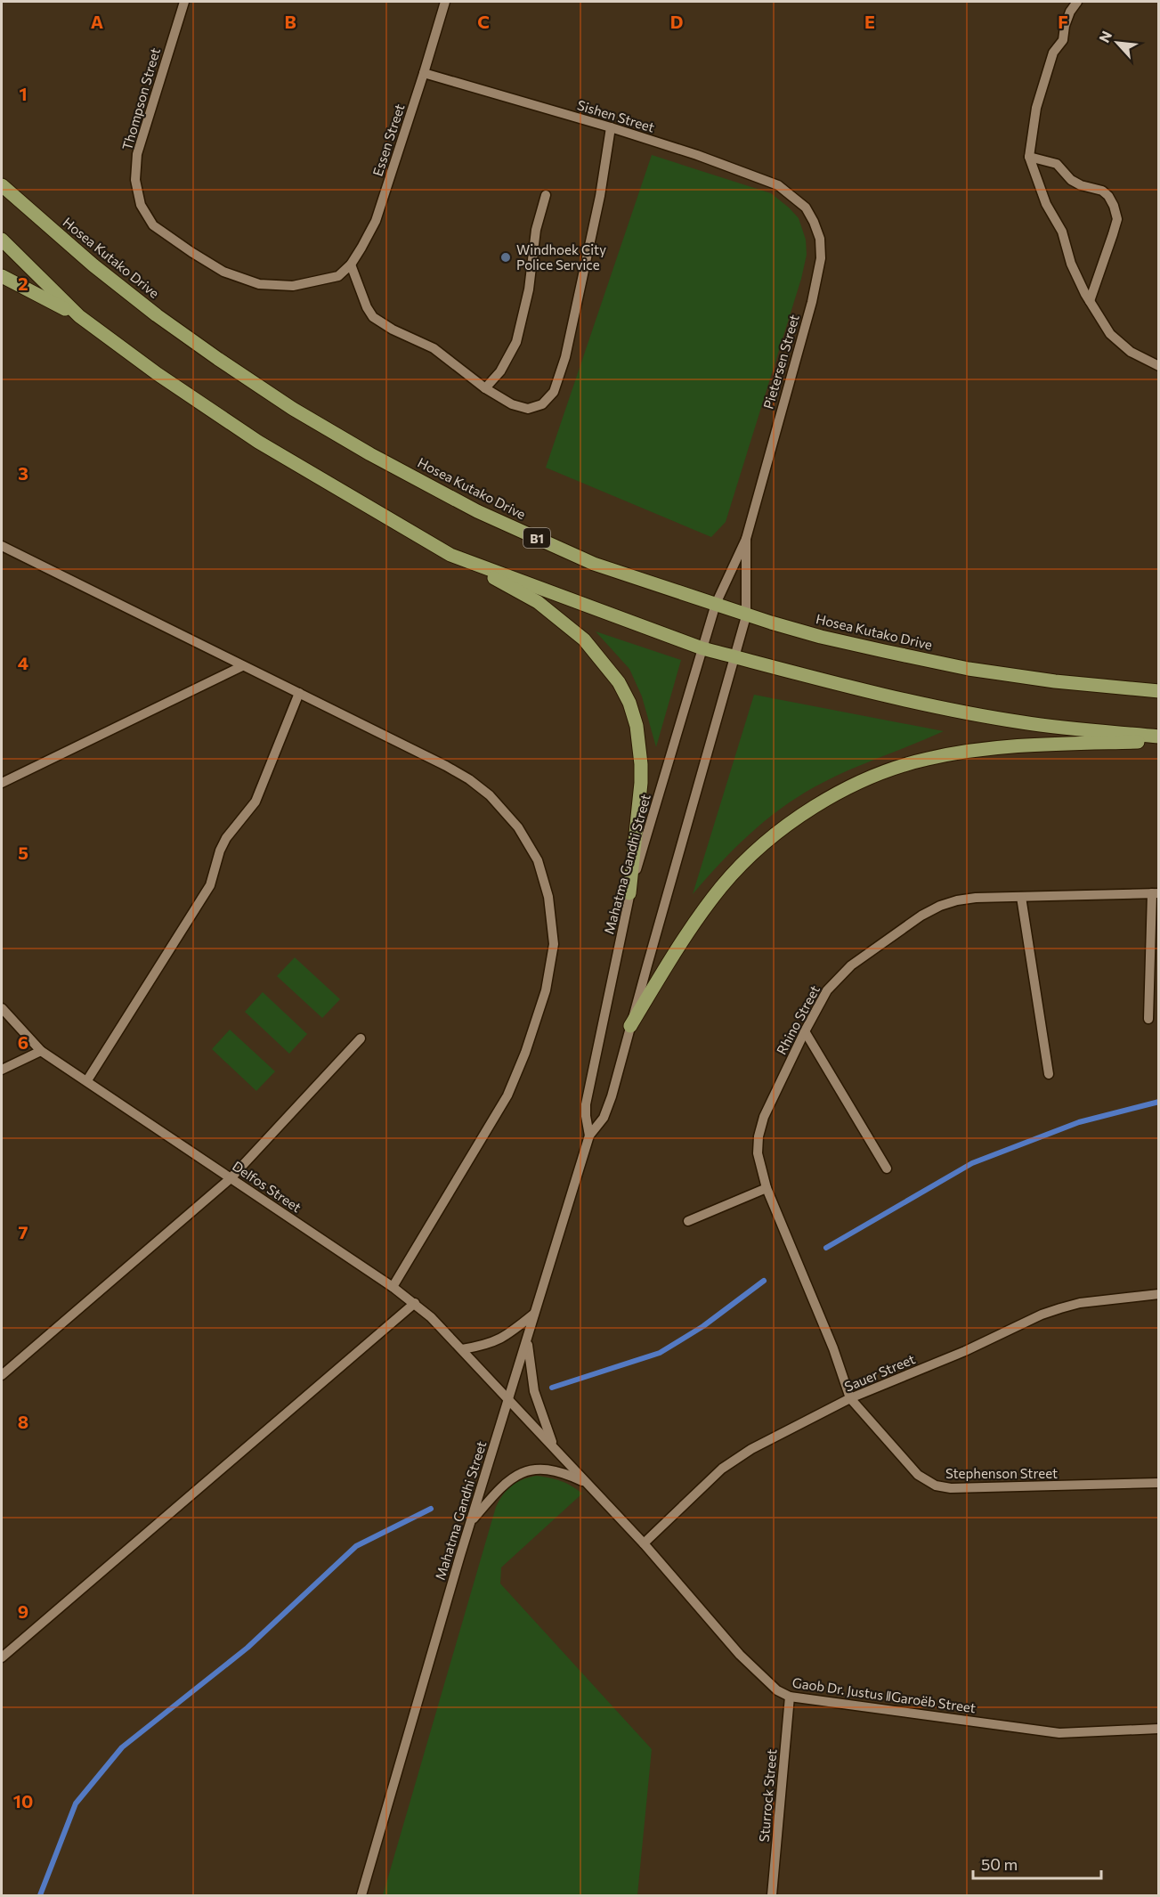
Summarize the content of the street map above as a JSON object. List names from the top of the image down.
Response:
{
  "streets": {
    "main road": ["Hosea Kutako Drive", "B1"],
    "street": [
      "Thompson Street",
      "Sishen Street",
      "Essen Street",
      "Pietersen Street",
      "Mahatma Gandhi Street",
      "Rhino Street",
      "Delfos Street",
      "Sauer Street",
      "Stephenson Street",
      "Gaob Dr. Justus ǁGaroëb Street",
      "Sturrock Street"
    ]
  },
  "crossings": [
    ["Thompson Street", "Essen Street"],
    ["Sishen Street", "Essen Street"],
    ["Sishen Street", "Pietersen Street"],
    ["Hosea Kutako Drive", "Pietersen Street"],
    ["Hosea Kutako Drive", "Mahatma Gandhi Street"],
    ["Pietersen Street", "Mahatma Gandhi Street"],
    ["Mahatma Gandhi Street", "Delfos Street"],
    ["Mahatma Gandhi Street", "Gaob Dr. Justus ǁGaroëb Street"],
    ["Rhino Street", "Sauer Street"],
    ["Rhino Street", "Stephenson Street"],
    ["Delfos Street", "Gaob Dr. Justus ǁGaroëb Street"],
    ["Sauer Street", "Stephenson Street"],
    ["Sauer Street", "Gaob Dr. Justus ǁGaroëb Street"],
    ["Gaob Dr. Justus ǁGaroëb Street", "Sturrock Street"]
  ],
  "places": ["Windhoek City Police Service"],
  "scale_bar": "50 m",
  "north": "top left",
  "grid": {
    "columns": [
      "A",
      "B",
      "C",
      "D",
      "E",
      "F"
    ],
    "rows": [
      "1",
      "2",
      "3",
      "4",
      "5",
      "6",
      "7",
      "8",
      "9",
      "10"
    ]
  }
}
